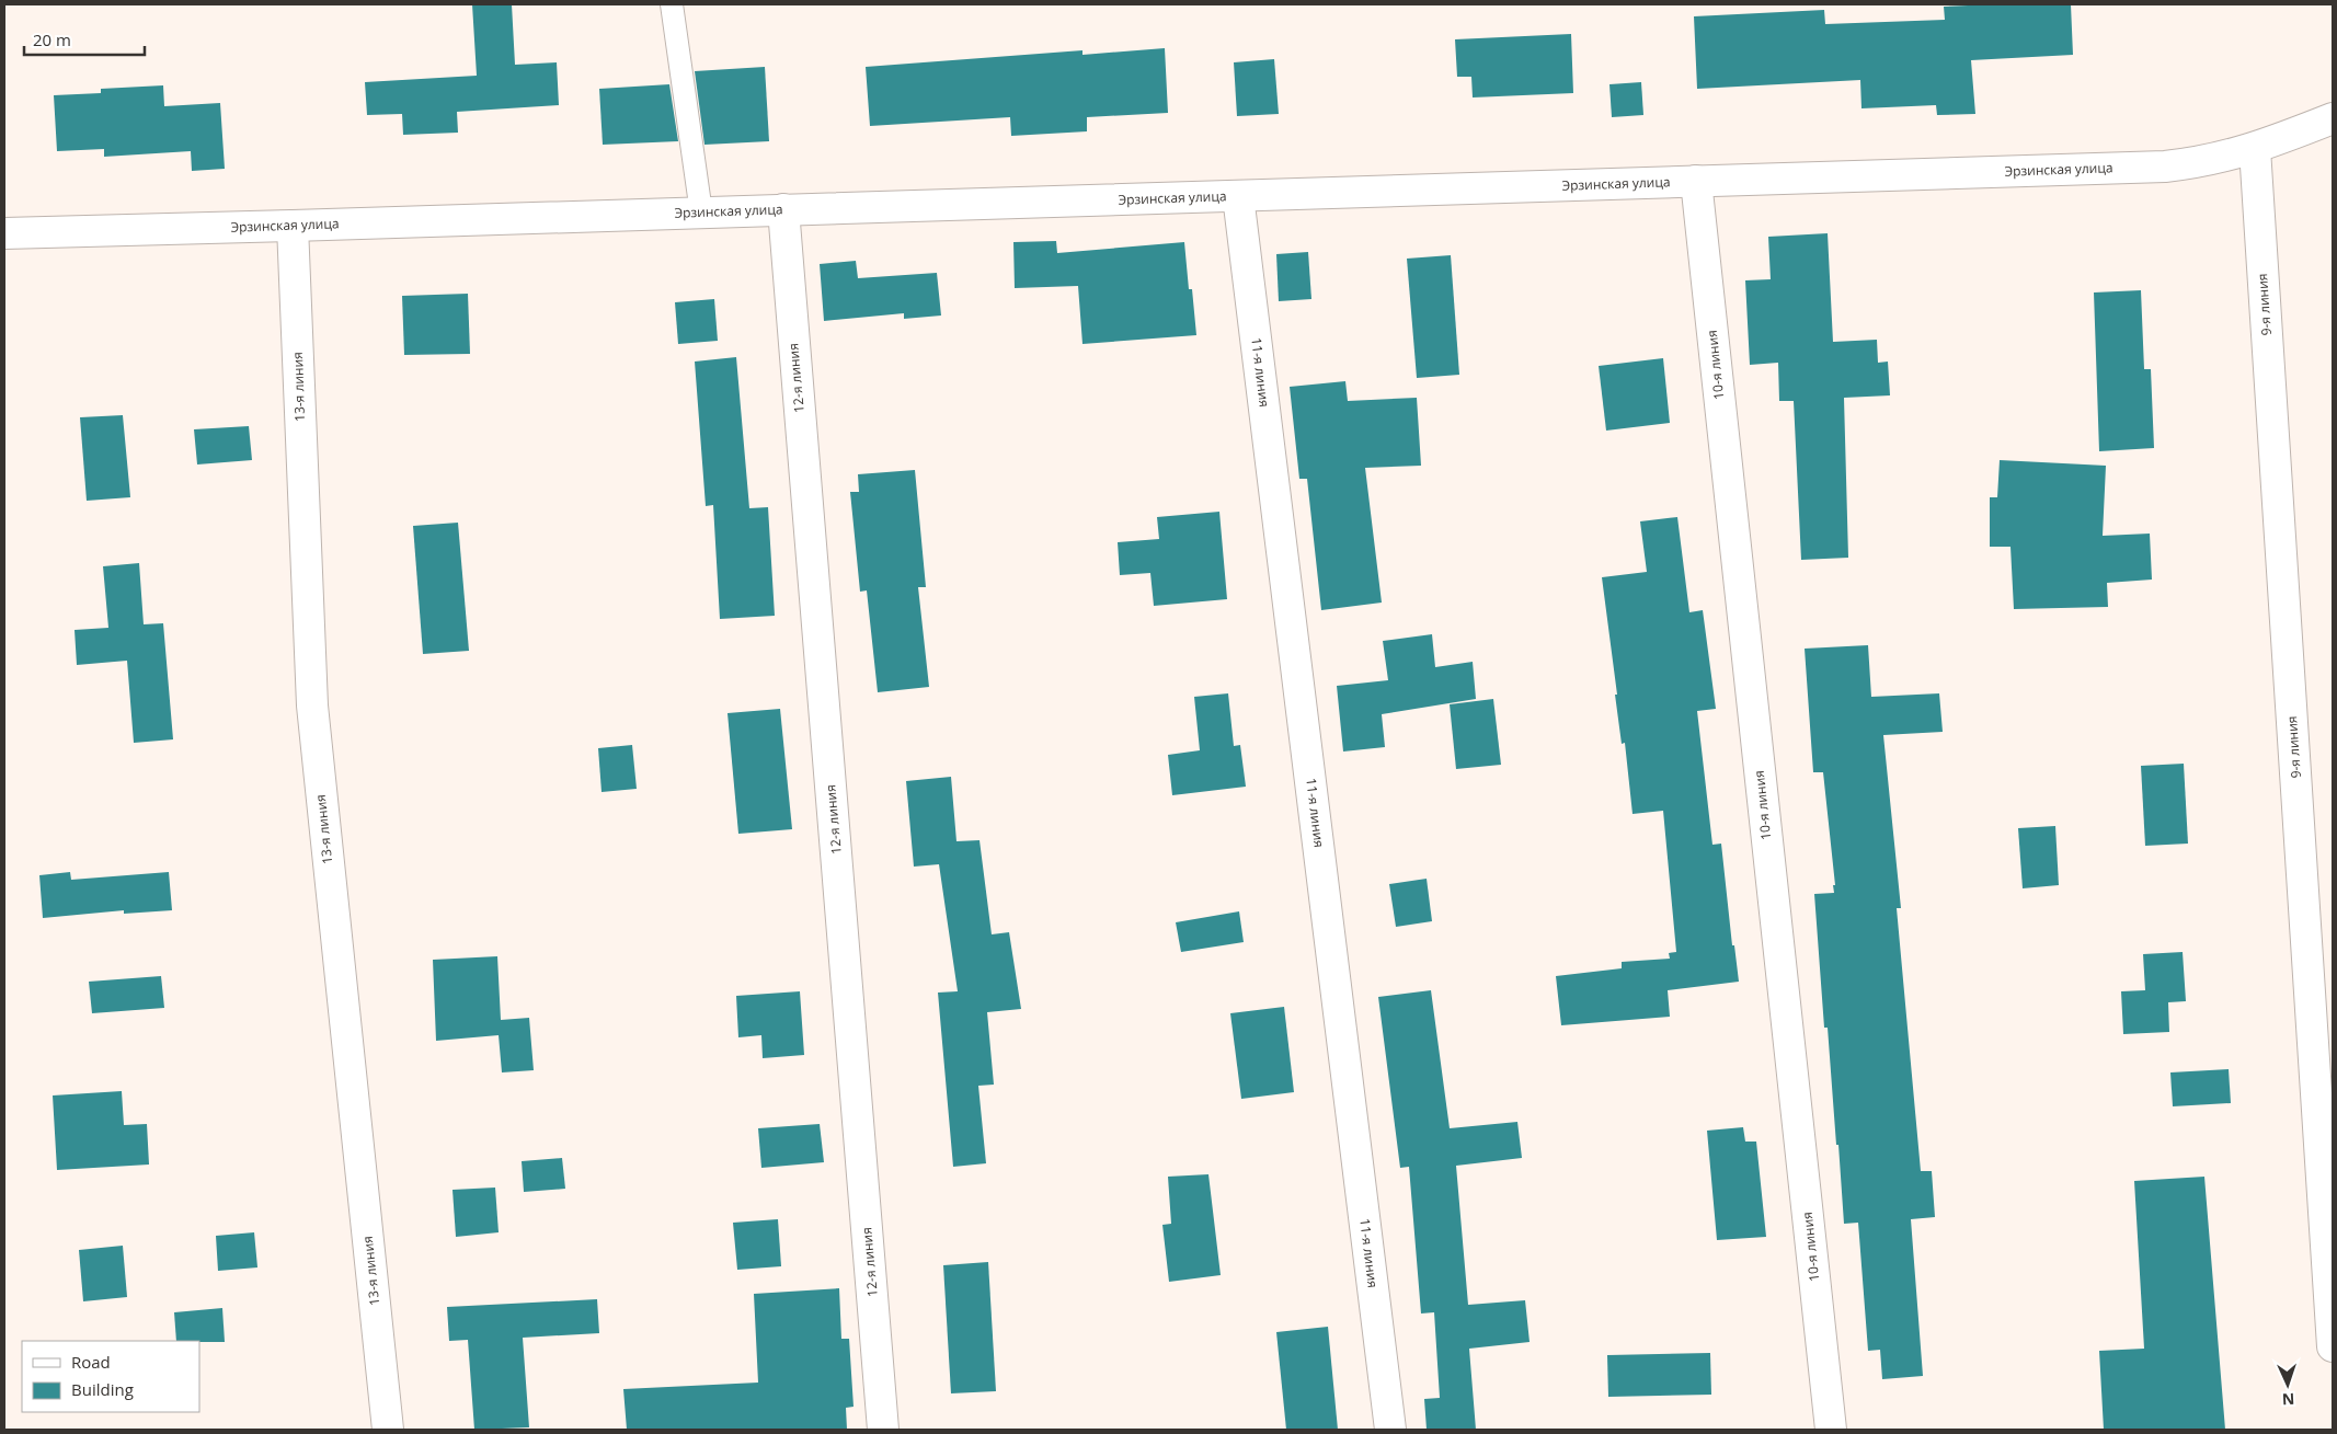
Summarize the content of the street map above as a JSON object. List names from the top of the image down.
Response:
{
  "streets": {
    "street": [
      "Эрзинская улица",
      "9-я линия",
      "10-я линия",
      "11-я линия",
      "12-я линия",
      "13-я линия"
    ]
  },
  "crossings": [
    ["Эрзинская улица", "9-я линия"],
    ["Эрзинская улица", "10-я линия"],
    ["Эрзинская улица", "11-я линия"],
    ["Эрзинская улица", "12-я линия"],
    ["Эрзинская улица", "13-я линия"]
  ],
  "legend": ["Road", "Building"],
  "scale_bar": "20 m",
  "north": "bottom"
}
